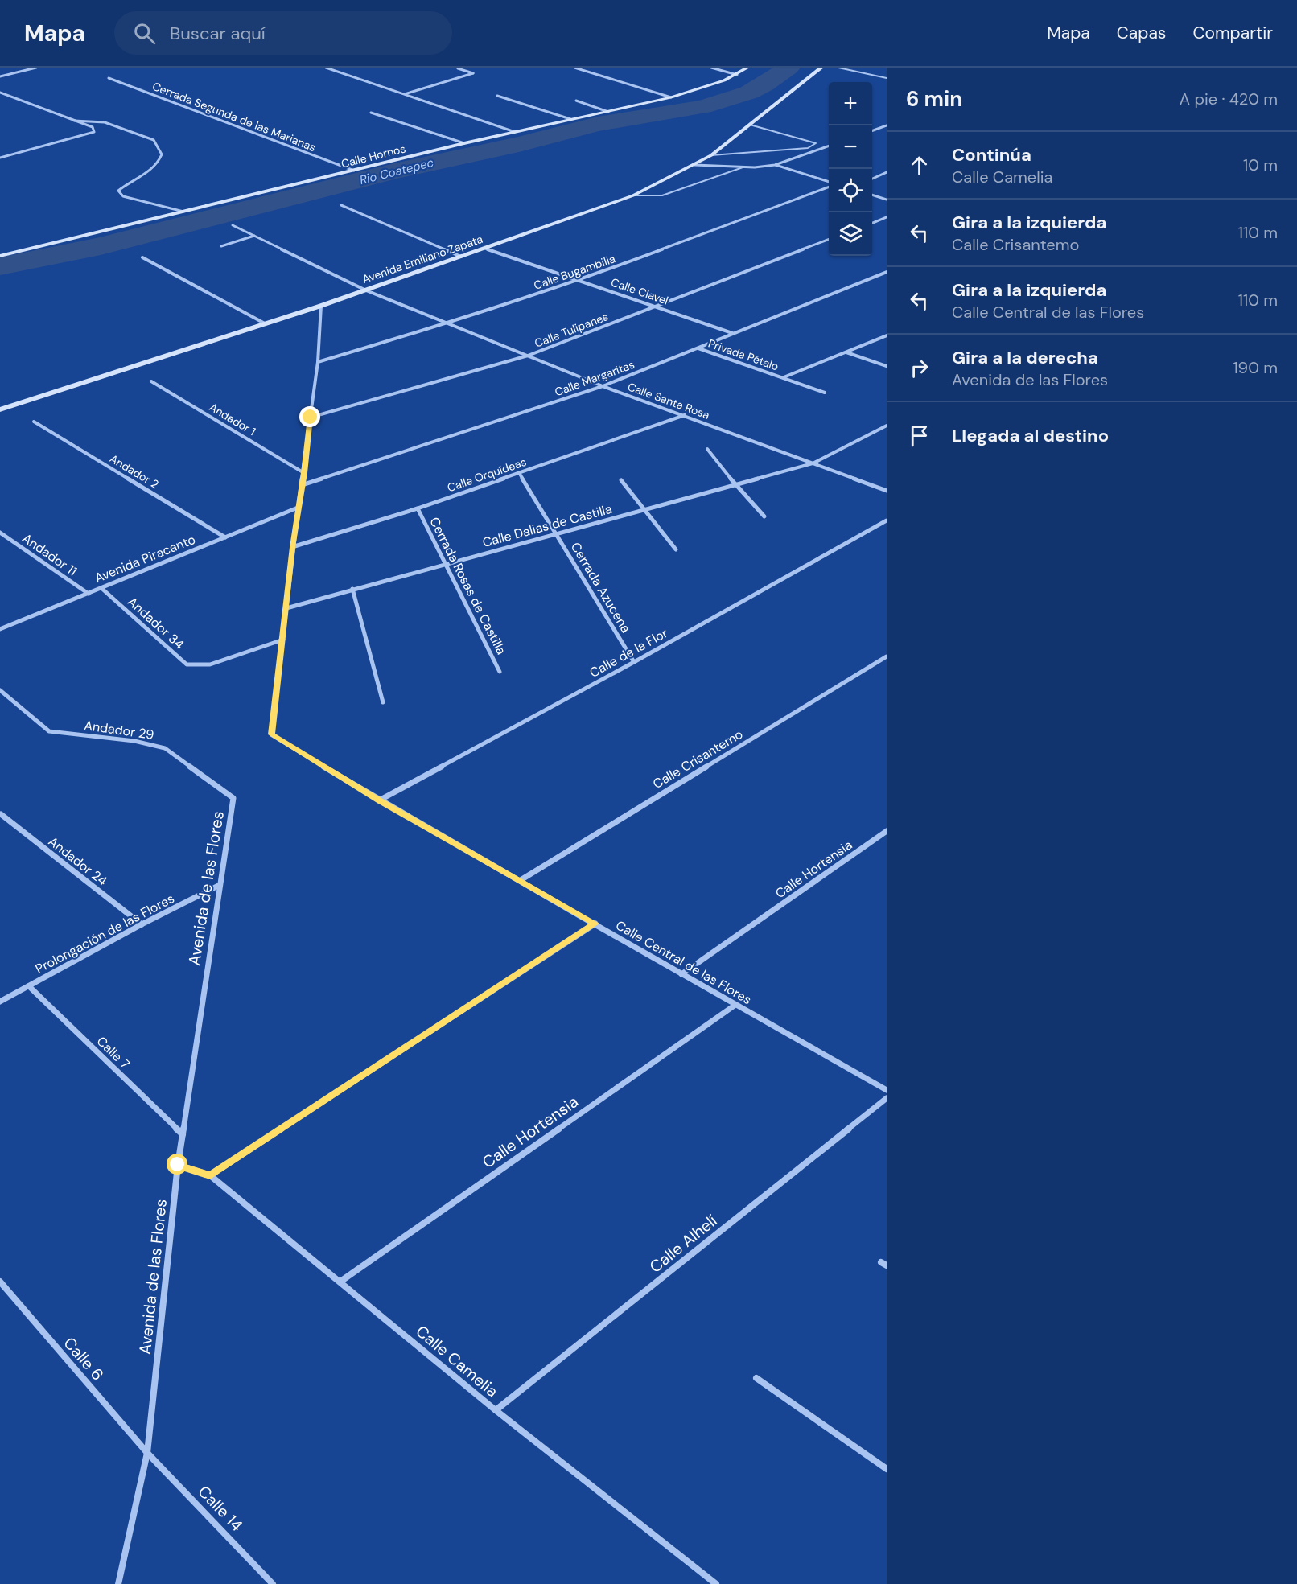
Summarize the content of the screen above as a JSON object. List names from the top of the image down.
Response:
{
  "streets": {
    "main road": ["Calle Hornos", "Avenida Emiliano Zapata"],
    "street": [
      "Cerrada Segunda de las Marianas",
      "Calle Bugambilia",
      "Calle Clavel",
      "Calle Tulipanes",
      "Privada Pétalo",
      "Calle Margaritas",
      "Calle Santa Rosa",
      "Andador 1",
      "Andador 2",
      "Calle Orquídeas",
      "Calle Dalias de Castilla",
      "Andador 11",
      "Avenida Piracanto",
      "Cerrada Rosas de Castilla",
      "Cerrada Azucena",
      "Andador 34",
      "Calle de la Flor",
      "Andador 29",
      "Calle Crisantemo",
      "Andador 24",
      "Calle Hortensia",
      "Avenida de las Flores",
      "Prolongación de las Flores",
      "Calle Central de las Flores",
      "Calle 7",
      "Calle Alhelí",
      "Calle 6",
      "Calle Camelia",
      "Calle 14"
    ]
  },
  "crossings": [
    ["Cerrada Segunda de las Marianas", "Calle Hornos"],
    ["Avenida Emiliano Zapata", "Calle Clavel"],
    ["Avenida Emiliano Zapata", "Calle Santa Rosa"],
    ["Calle Bugambilia", "Calle Clavel"],
    ["Calle Bugambilia", "Calle Santa Rosa"],
    ["Calle Clavel", "Calle Tulipanes"],
    ["Calle Clavel", "Calle Margaritas"],
    ["Calle Tulipanes", "Calle Santa Rosa"],
    ["Privada Pétalo", "Calle Margaritas"],
    ["Calle Margaritas", "Calle Santa Rosa"],
    ["Calle Santa Rosa", "Calle Orquídeas"],
    ["Calle Santa Rosa", "Calle Dalias de Castilla"],
    ["Andador 2", "Avenida Piracanto"],
    ["Calle Orquídeas", "Cerrada Rosas de Castilla"],
    ["Calle Orquídeas", "Cerrada Azucena"],
    ["Calle Dalias de Castilla", "Cerrada Rosas de Castilla"],
    ["Calle Dalias de Castilla", "Cerrada Azucena"],
    ["Andador 11", "Avenida Piracanto"],
    ["Avenida Piracanto", "Andador 34"],
    ["Cerrada Azucena", "Calle de la Flor"],
    ["Andador 34", "Calle Central de las Flores"],
    ["Calle de la Flor", "Calle Central de las Flores"],
    ["Andador 29", "Avenida de las Flores"],
    ["Calle Crisantemo", "Calle Central de las Flores"],
    ["Andador 24", "Prolongación de las Flores"],
    ["Calle Hortensia", "Calle Central de las Flores"],
    ["Calle Hortensia", "Calle Camelia"],
    ["Avenida de las Flores", "Prolongación de las Flores"],
    ["Avenida de las Flores", "Calle 7"],
    ["Avenida de las Flores", "Calle 6"],
    ["Avenida de las Flores", "Calle Camelia"],
    ["Avenida de las Flores", "Calle 14"],
    ["Prolongación de las Flores", "Calle 7"],
    ["Calle Alhelí", "Calle Camelia"],
    ["Calle 6", "Calle 14"]
  ],
  "water": ["Rio Coatepec"],
  "page": {
    "header": "Mapa",
    "search": "Buscar aquí",
    "nav": ["Mapa", "Capas", "Compartir"],
    "heading": ["6 min", "A pie · 420 m"],
    "map_buttons": ["+", "−"],
    "list": [
      ["Continúa", "Calle Camelia", "10 m"],
      ["Gira a la izquierda", "Calle Crisantemo", "110 m"],
      ["Gira a la izquierda", "Calle Central de las Flores", "110 m"],
      ["Gira a la derecha", "Avenida de las Flores", "190 m"],
      "Llegada al destino"
    ]
  }
}
